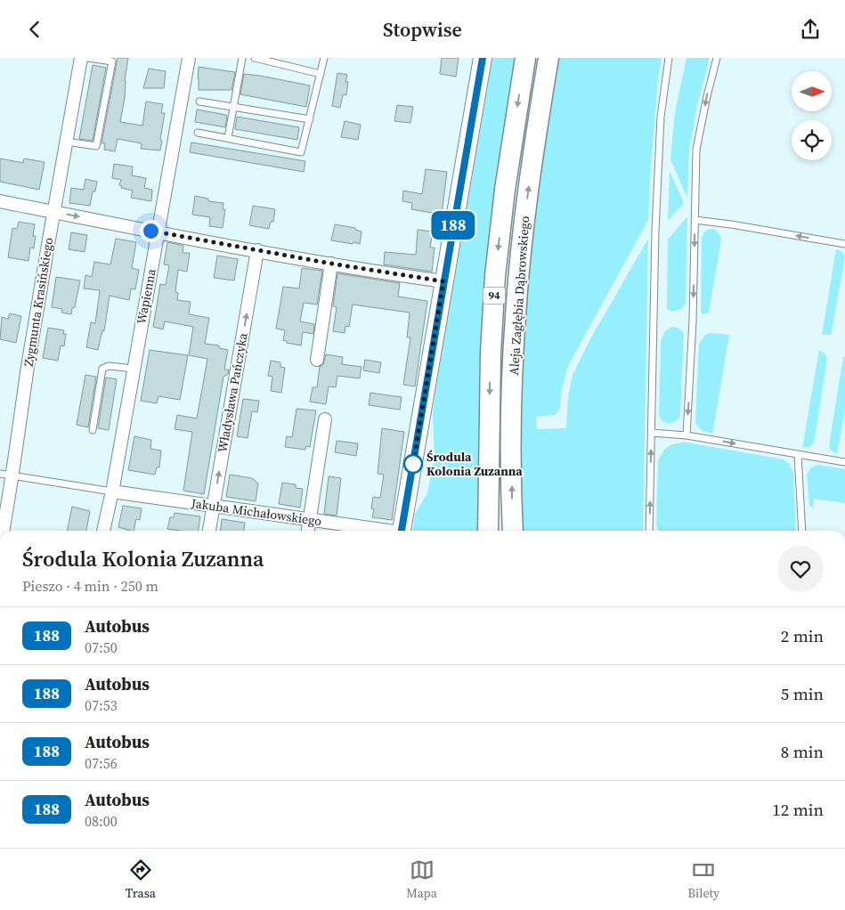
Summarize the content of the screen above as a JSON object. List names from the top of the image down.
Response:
{
  "streets": {
    "main road": ["94", "Aleja Zagłębia Dąbrowskiego"],
    "street": [
      "Wapienna",
      "Zygmunta Krasińskiego",
      "Władysława Pańczyka",
      "Jakuba Michałowskiego"
    ]
  },
  "crossings": [
    ["Wapienna", "Jakuba Michałowskiego"],
    ["Władysława Pańczyka", "Jakuba Michałowskiego"]
  ],
  "places": ["Środula Kolonia Zuzanna"],
  "lines": ["bus line 188"],
  "north": "right",
  "page": {
    "header": "Stopwise",
    "on_map": "188",
    "heading": ["Środula Kolonia Zuzanna", "Pieszo · 4 min · 250 m"],
    "list": [
      {
        "mark": "188",
        "name": "Autobus",
        "note": "07:50",
        "value": "2 min"
      },
      {
        "mark": "188",
        "name": "Autobus",
        "note": "07:53",
        "value": "5 min"
      },
      {
        "mark": "188",
        "name": "Autobus",
        "note": "07:56",
        "value": "8 min"
      },
      {
        "mark": "188",
        "name": "Autobus",
        "note": "08:00",
        "value": "12 min"
      }
    ],
    "tabs": ["Trasa", "Mapa", "Bilety"]
  }
}
